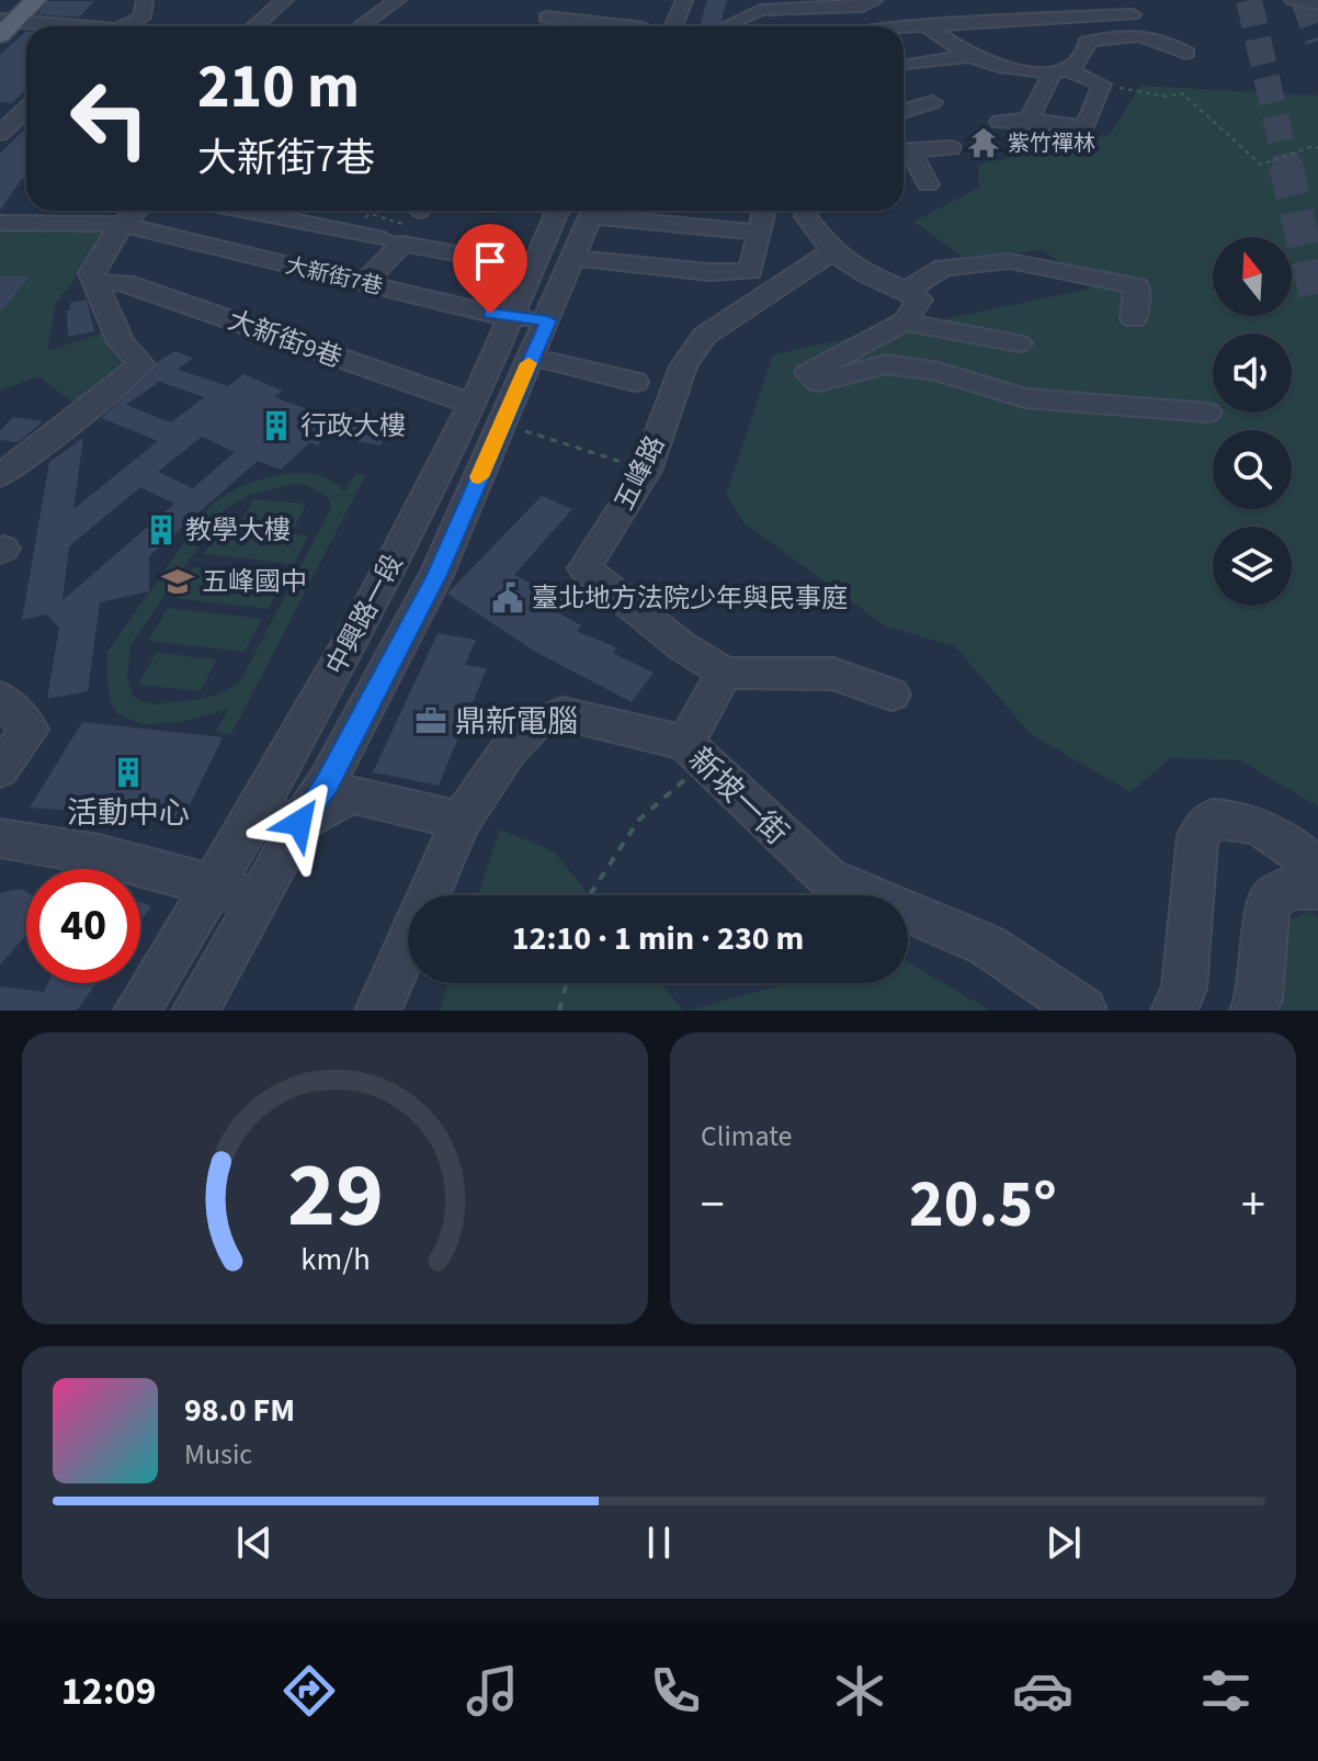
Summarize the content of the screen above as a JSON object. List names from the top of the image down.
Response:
{
  "streets": {
    "street": [
      "大新街7巷",
      "大新街9巷",
      "五峰路",
      "中興路一段",
      "新坡一街"
    ]
  },
  "crossings": [
    ["大新街7巷", "中興路一段"],
    ["大新街9巷", "中興路一段"]
  ],
  "places": {
    "temple": ["紫竹禪林"],
    "building": ["行政大樓", "教學大樓", "活動中心"],
    "school or university": ["五峰國中"],
    "public building": ["臺北地方法院少年與民事庭"],
    "office": ["鼎新電腦"]
  },
  "north": "top",
  "page": {
    "turn": ["210 m", "大新街7巷"],
    "limit": "40",
    "trip": "12:10 · 1 min · 230 m",
    "tile": "Climate",
    "heat": ["−", "20.5°", "+"],
    "song": ["98.0 FM", "Music"],
    "tabs": "12:09",
    "gauge": ["29", "km/h"]
  }
}
